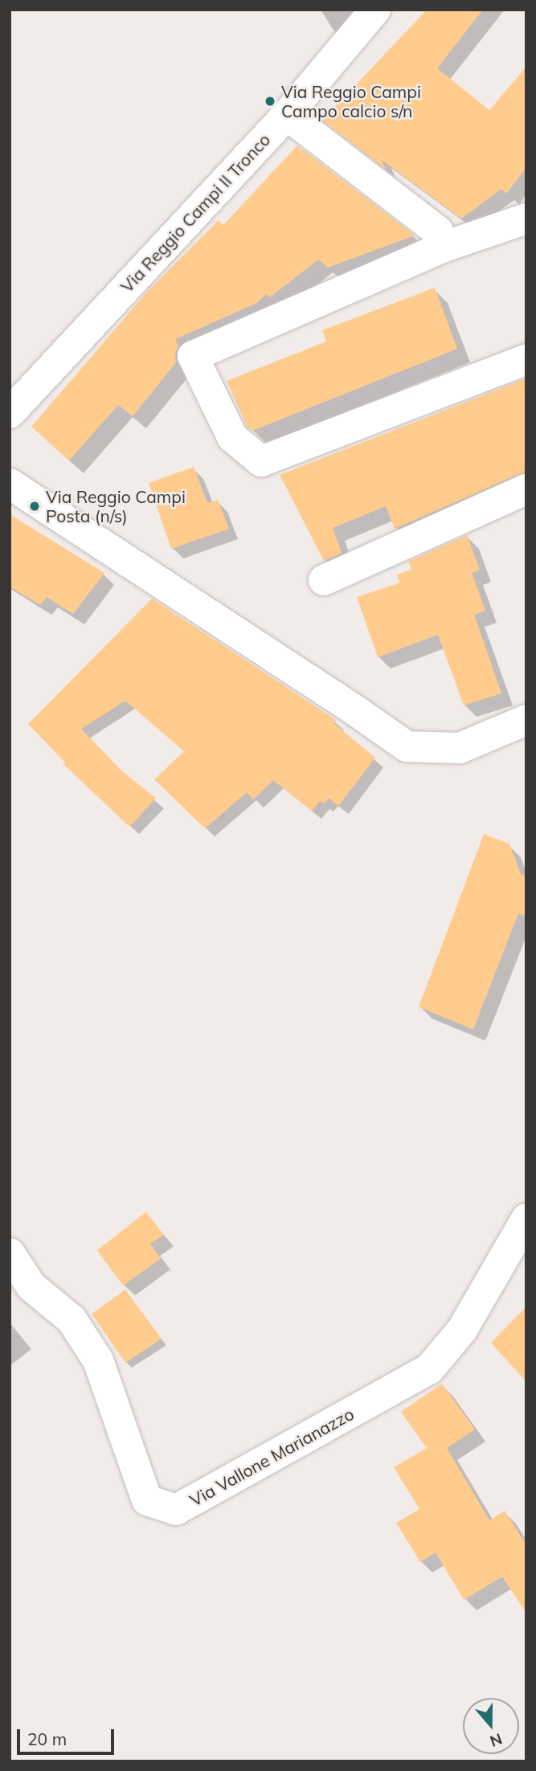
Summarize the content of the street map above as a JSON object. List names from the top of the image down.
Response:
{
  "streets": {
    "street": ["Via Reggio Campi II Tronco", "Via Vallone Marianazzo"]
  },
  "places": ["Via Reggio Campi Campo calcio s/n", "Via Reggio Campi Posta (n/s)"],
  "scale_bar": "20 m",
  "north": "bottom"
}
